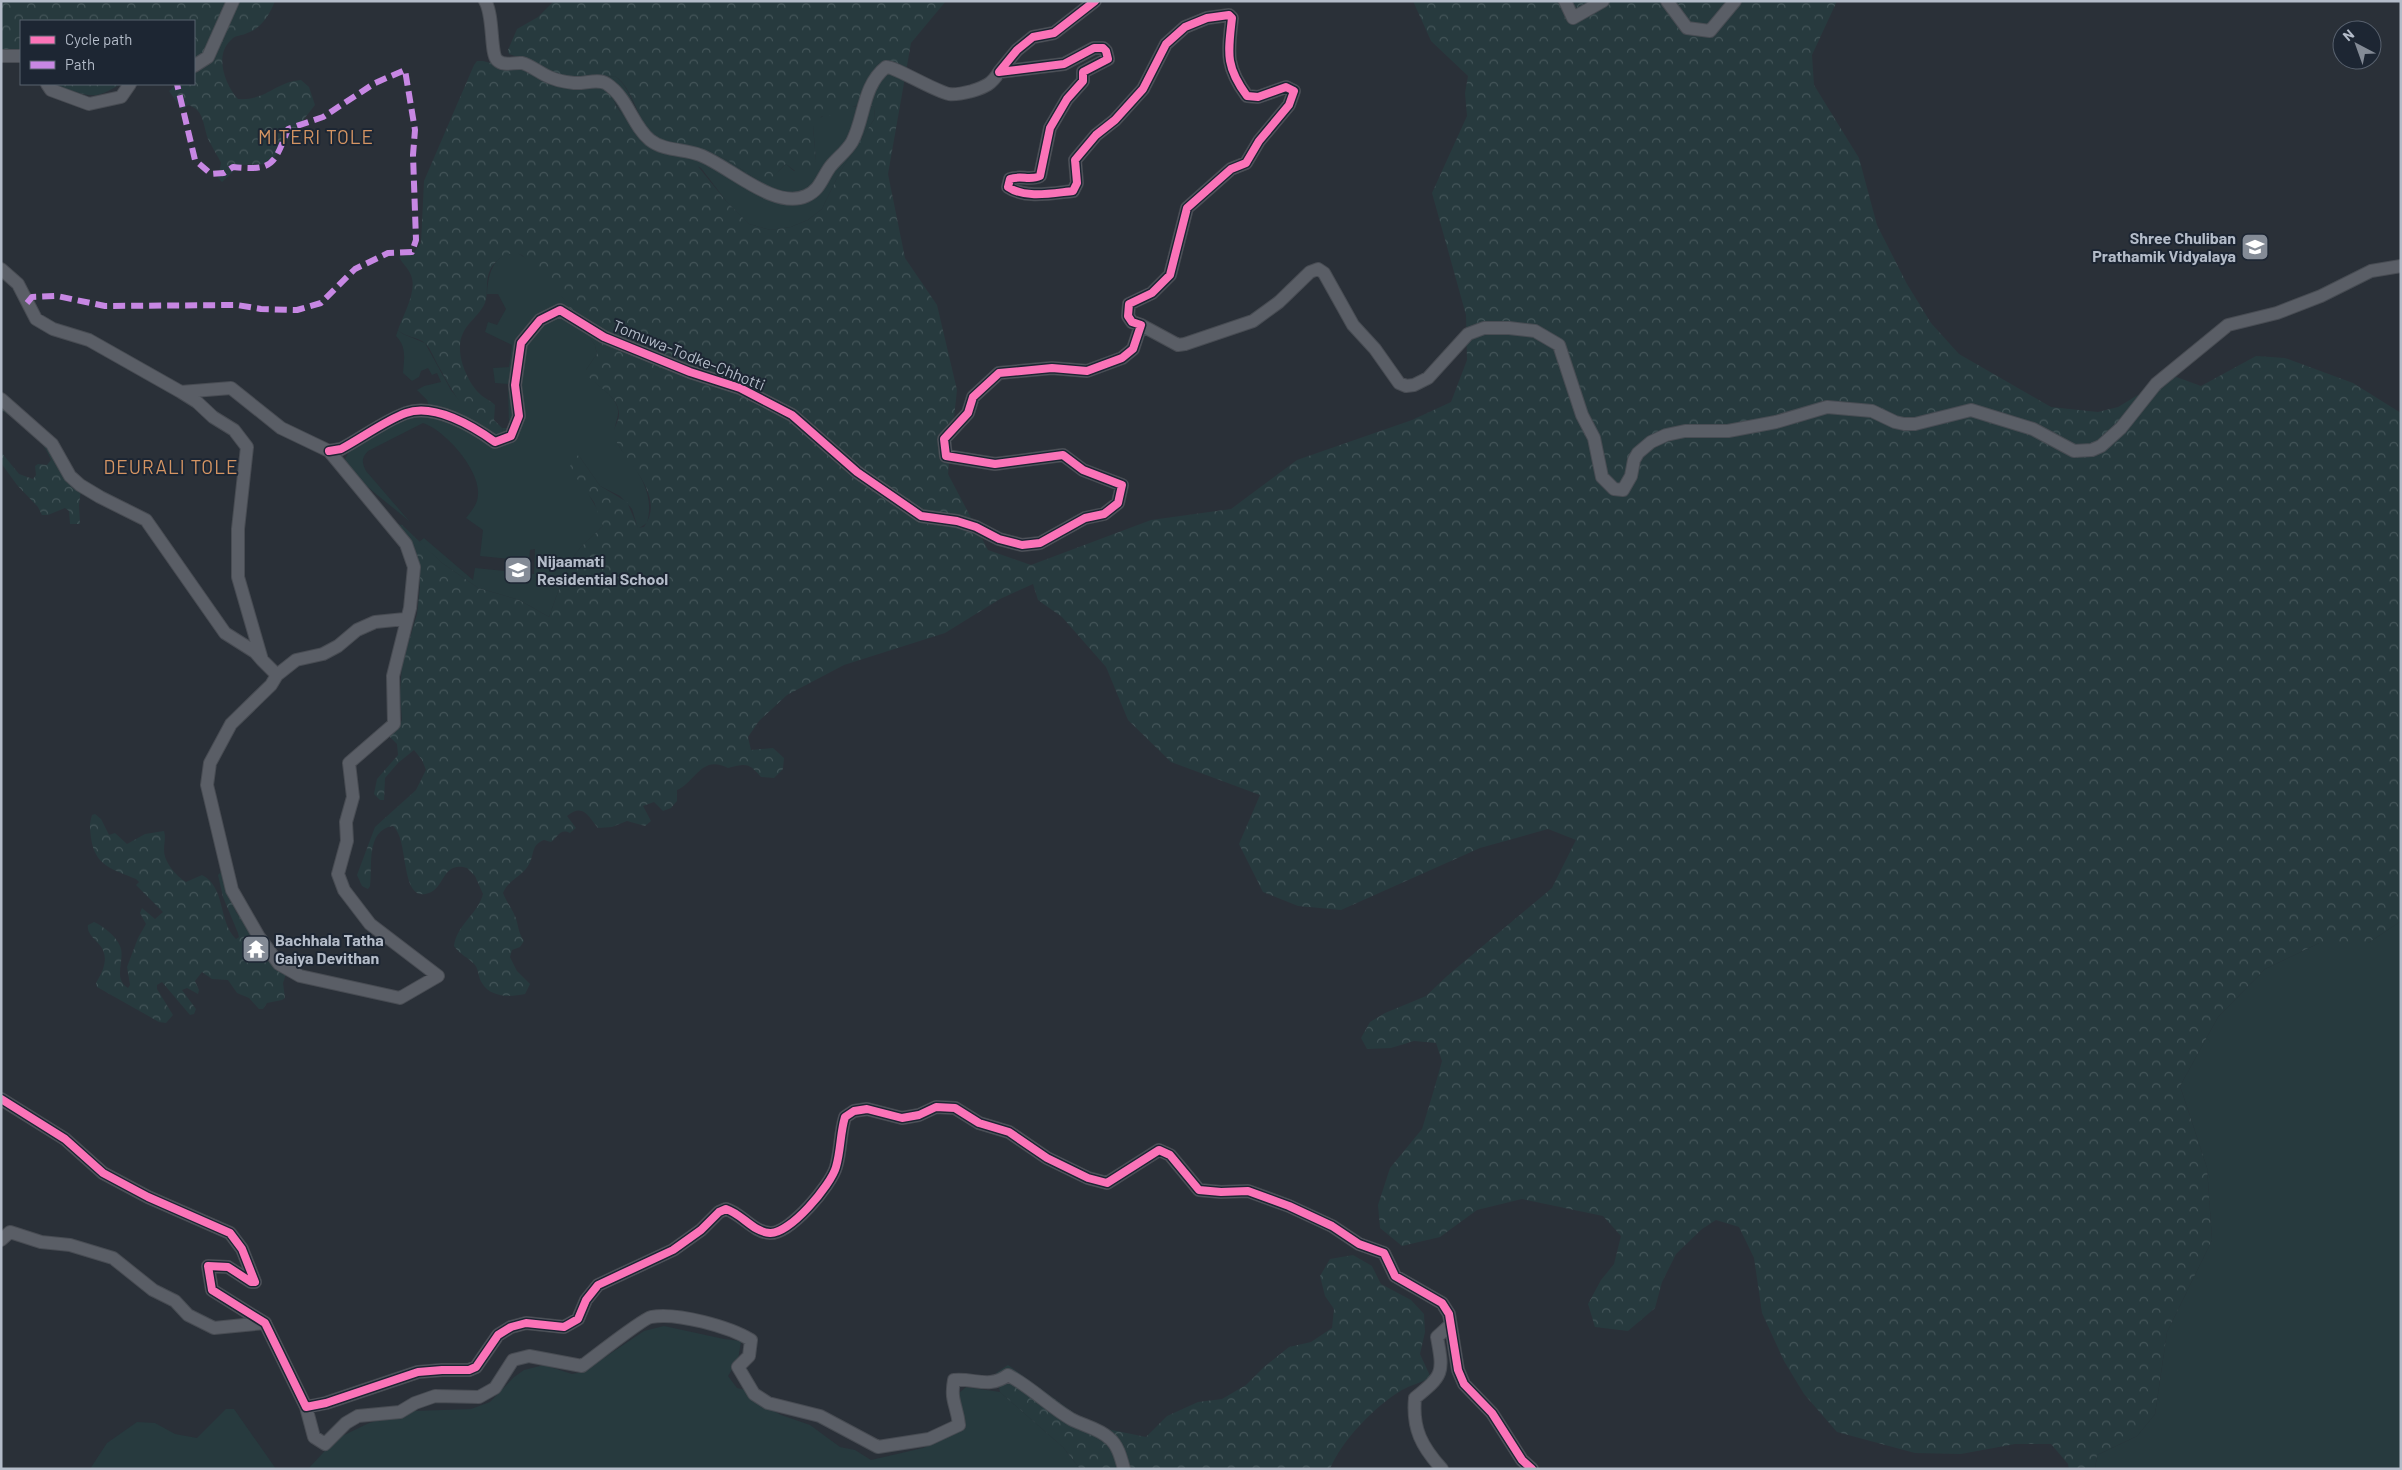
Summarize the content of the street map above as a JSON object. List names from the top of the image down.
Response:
{
  "streets": {
    "street": ["Tomuwa-Todke-Chhotti"]
  },
  "districts": ["MITERI TOLE", "DEURALI TOLE"],
  "places": {
    "school or university": ["Shree Chuliban Prathamik Vidyalaya", "Nijaamati Residential School"],
    "temple": ["Bachhala Tatha Gaiya Devithan"]
  },
  "legend": ["Cycle path", "Path"],
  "north": "top left"
}
